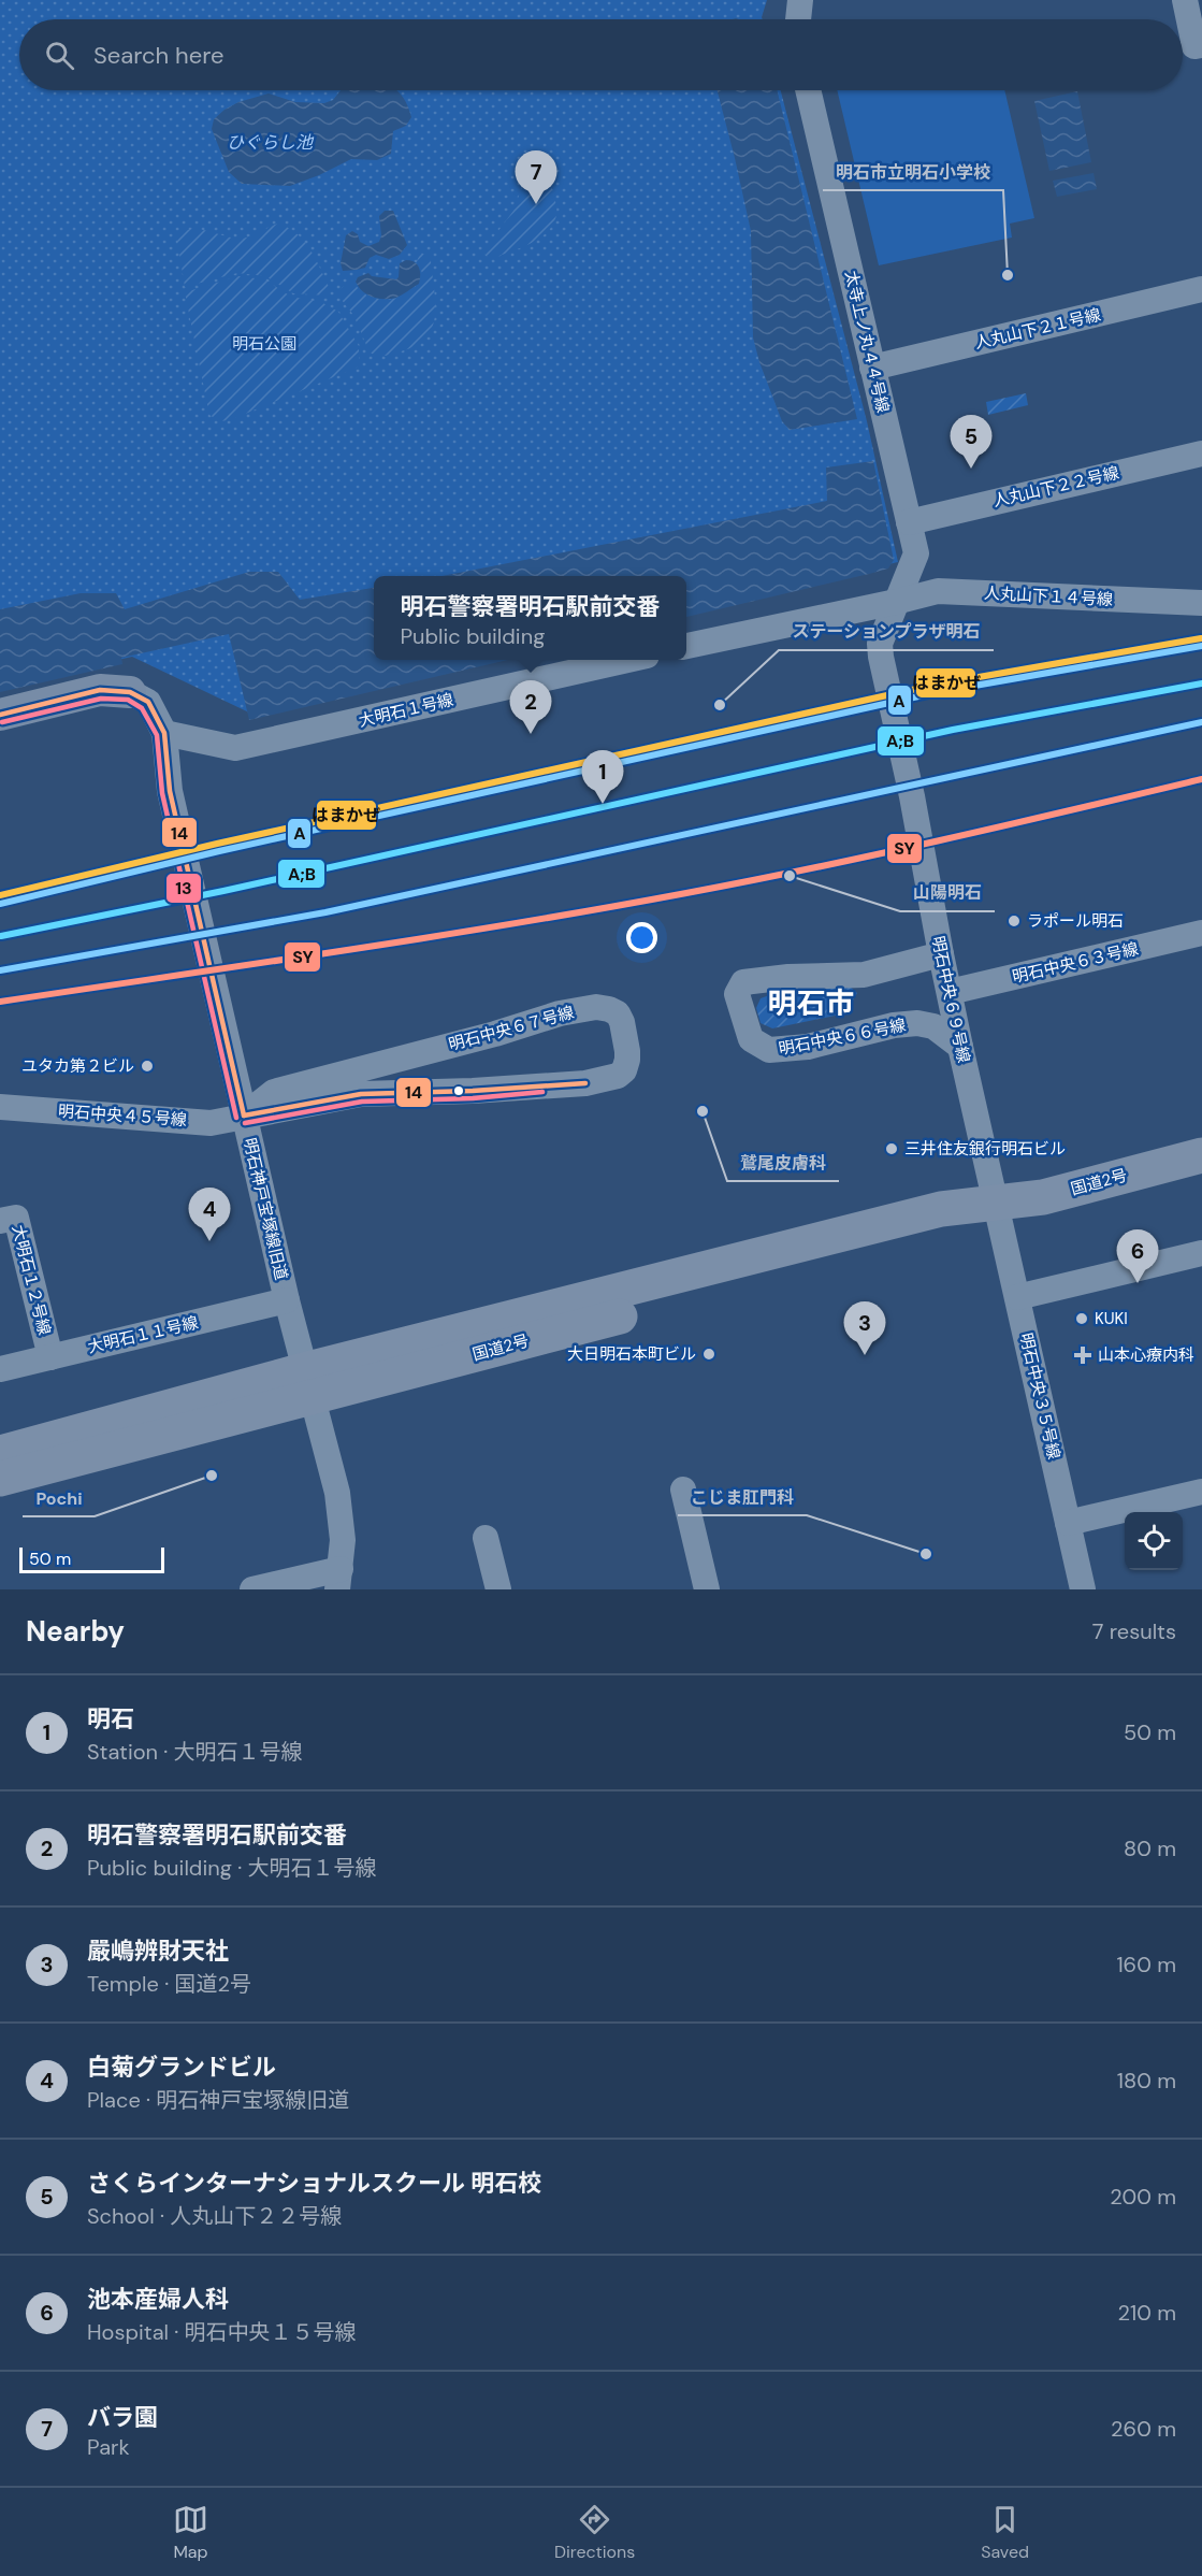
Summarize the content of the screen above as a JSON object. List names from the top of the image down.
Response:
{
  "streets": {
    "highway": ["国道2号"],
    "street": [
      "人丸山下２１号線",
      "太寺上ノ丸４４号線",
      "人丸山下２２号線",
      "人丸山下１４号線",
      "大明石１号線",
      "明石中央６３号線",
      "明石中央６９号線",
      "明石中央６７号線",
      "明石中央６６号線",
      "明石中央４５号線",
      "明石神戸宝塚線旧道",
      "大明石１２号線",
      "大明石１１号線",
      "明石中央３５号線"
    ]
  },
  "crossings": [
    ["人丸山下２１号線", "太寺上ノ丸４４号線"],
    ["太寺上ノ丸４４号線", "人丸山下２２号線"],
    ["太寺上ノ丸４４号線", "人丸山下１４号線"],
    ["太寺上ノ丸４４号線", "明石中央６９号線"],
    ["人丸山下１４号線", "明石中央６９号線"],
    ["大明石１号線", "明石神戸宝塚線旧道"],
    ["明石中央６３号線", "明石中央６９号線"],
    ["明石中央６９号線", "明石中央６６号線"],
    ["明石中央６９号線", "国道2号"],
    ["明石中央６９号線", "明石中央３５号線"],
    ["明石中央６７号線", "明石中央４５号線"],
    ["明石中央６７号線", "明石神戸宝塚線旧道"],
    ["明石中央４５号線", "明石神戸宝塚線旧道"],
    ["国道2号", "明石神戸宝塚線旧道"],
    ["国道2号", "明石中央３５号線"],
    ["明石神戸宝塚線旧道", "大明石１１号線"],
    ["大明石１２号線", "大明石１１号線"]
  ],
  "districts": ["明石市"],
  "water": ["ひぐらし池"],
  "parks": ["明石公園"],
  "places": {
    "other": [
      "明石市立明石小学校",
      "ステーションプラザ明石",
      "山陽明石",
      "ラポール明石",
      "ユタカ第２ビル",
      "鷲尾皮膚科",
      "三井住友銀行明石ビル",
      "KUKI",
      "大日明石本町ビル",
      "Pochi",
      "こじま肛門科"
    ],
    "health": ["山本心療内科"]
  },
  "lines": [
    "transit line はまかぜ",
    "transit line A",
    "transit line A;B",
    "transit line 14",
    "transit line 13",
    "transit line SY"
  ],
  "scale_bar": "50 m",
  "page": {
    "search": "Search here",
    "pins": [
      "7",
      "5",
      "2",
      "1",
      "4",
      "6",
      "3"
    ],
    "popup": ["明石警察署明石駅前交番", "Public building"],
    "scale": "50 m",
    "heading": ["Nearby", "7 results"],
    "list": [
      {
        "mark": "1",
        "name": "明石",
        "note": "Station · 大明石１号線",
        "value": "50 m"
      },
      {
        "mark": "2",
        "name": "明石警察署明石駅前交番",
        "note": "Public building · 大明石１号線",
        "value": "80 m"
      },
      {
        "mark": "3",
        "name": "嚴嶋辨財天社",
        "note": "Temple · 国道2号",
        "value": "160 m"
      },
      {
        "mark": "4",
        "name": "白菊グランドビル",
        "note": "Place · 明石神戸宝塚線旧道",
        "value": "180 m"
      },
      {
        "mark": "5",
        "name": "さくらインターナショナルスクール 明石校",
        "note": "School · 人丸山下２２号線",
        "value": "200 m"
      },
      {
        "mark": "6",
        "name": "池本産婦人科",
        "note": "Hospital · 明石中央１５号線",
        "value": "210 m"
      },
      {
        "mark": "7",
        "name": "バラ園",
        "note": "Park",
        "value": "260 m"
      }
    ],
    "nav": ["Map", "Directions", "Saved"]
  }
}
